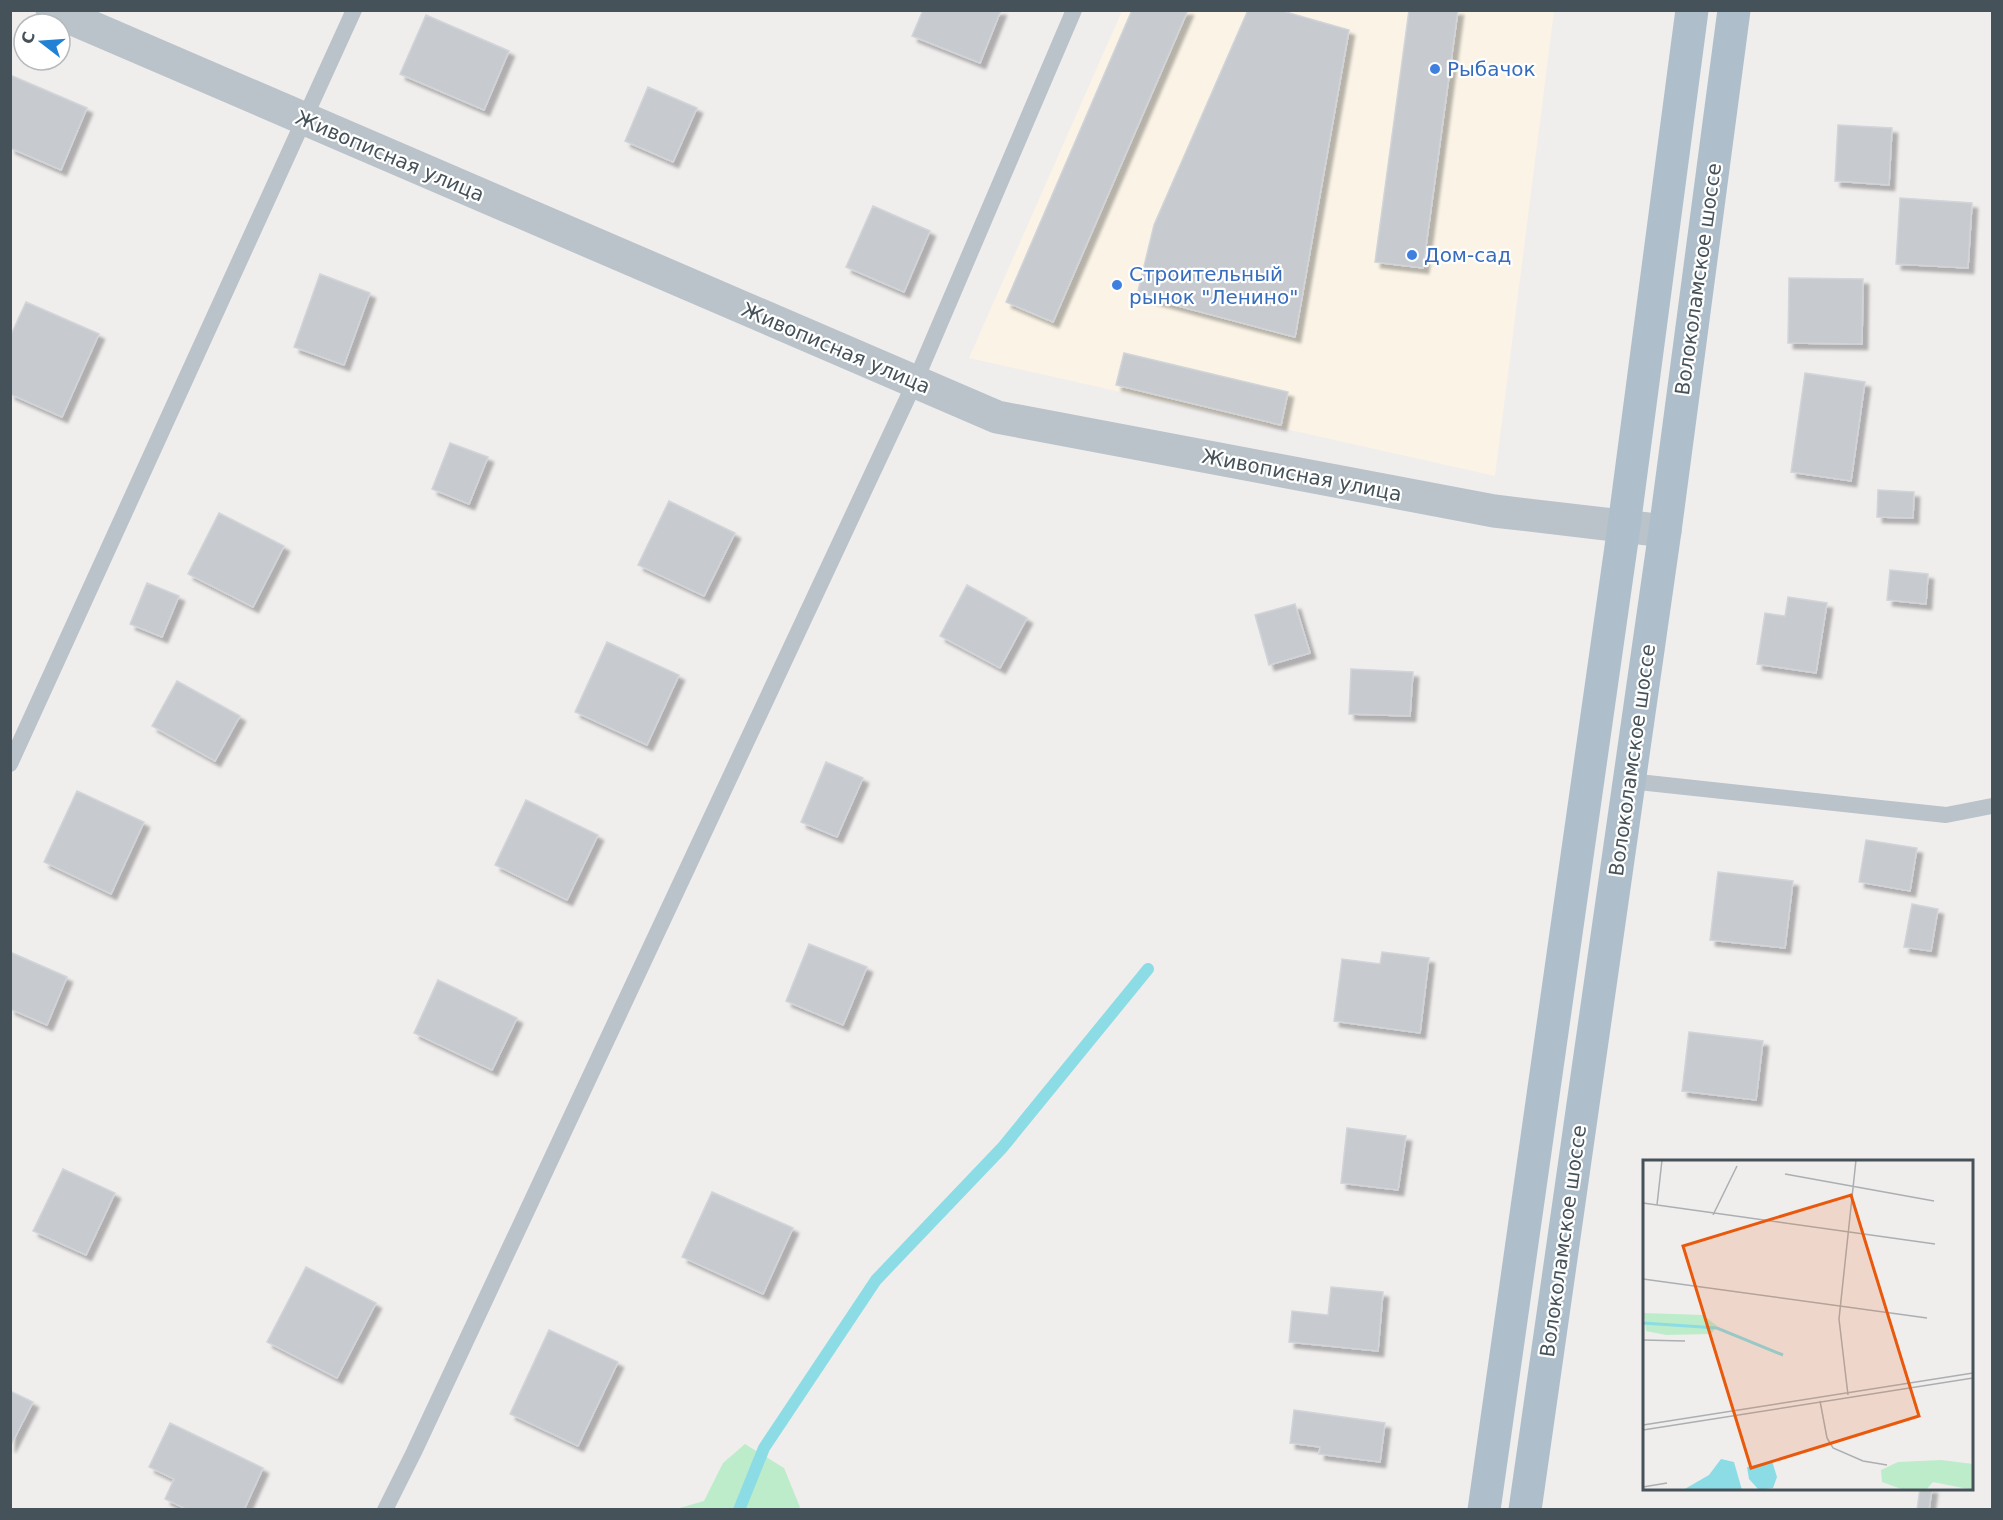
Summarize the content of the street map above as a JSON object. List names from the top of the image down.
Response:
{
  "streets": {
    "main road": ["Волоколамское шоссе"],
    "street": ["Живописная улица"]
  },
  "crossings": [
    ["Живописная улица", "Волоколамское шоссе"]
  ],
  "places": ["Рыбачок", "Дом-сад", "Строительный рынок \"Ленино\""],
  "north": "left"
}
